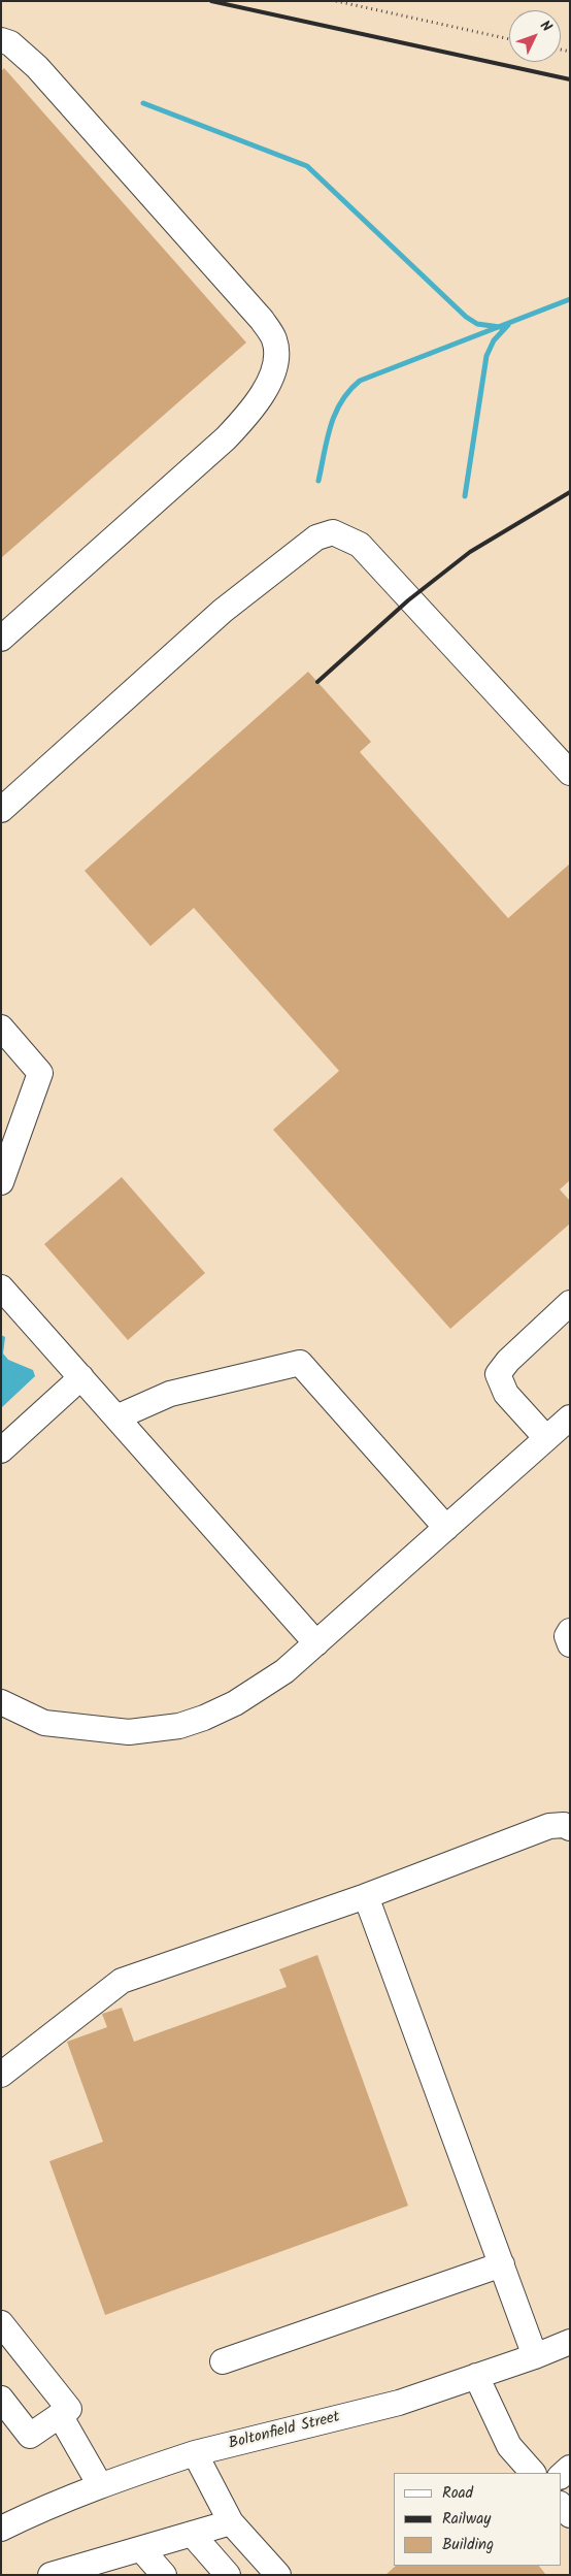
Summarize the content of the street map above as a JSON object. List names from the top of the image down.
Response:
{
  "streets": {
    "street": ["Boltonfield Street"]
  },
  "legend": ["Road", "Railway", "Building"],
  "north": "top right"
}
